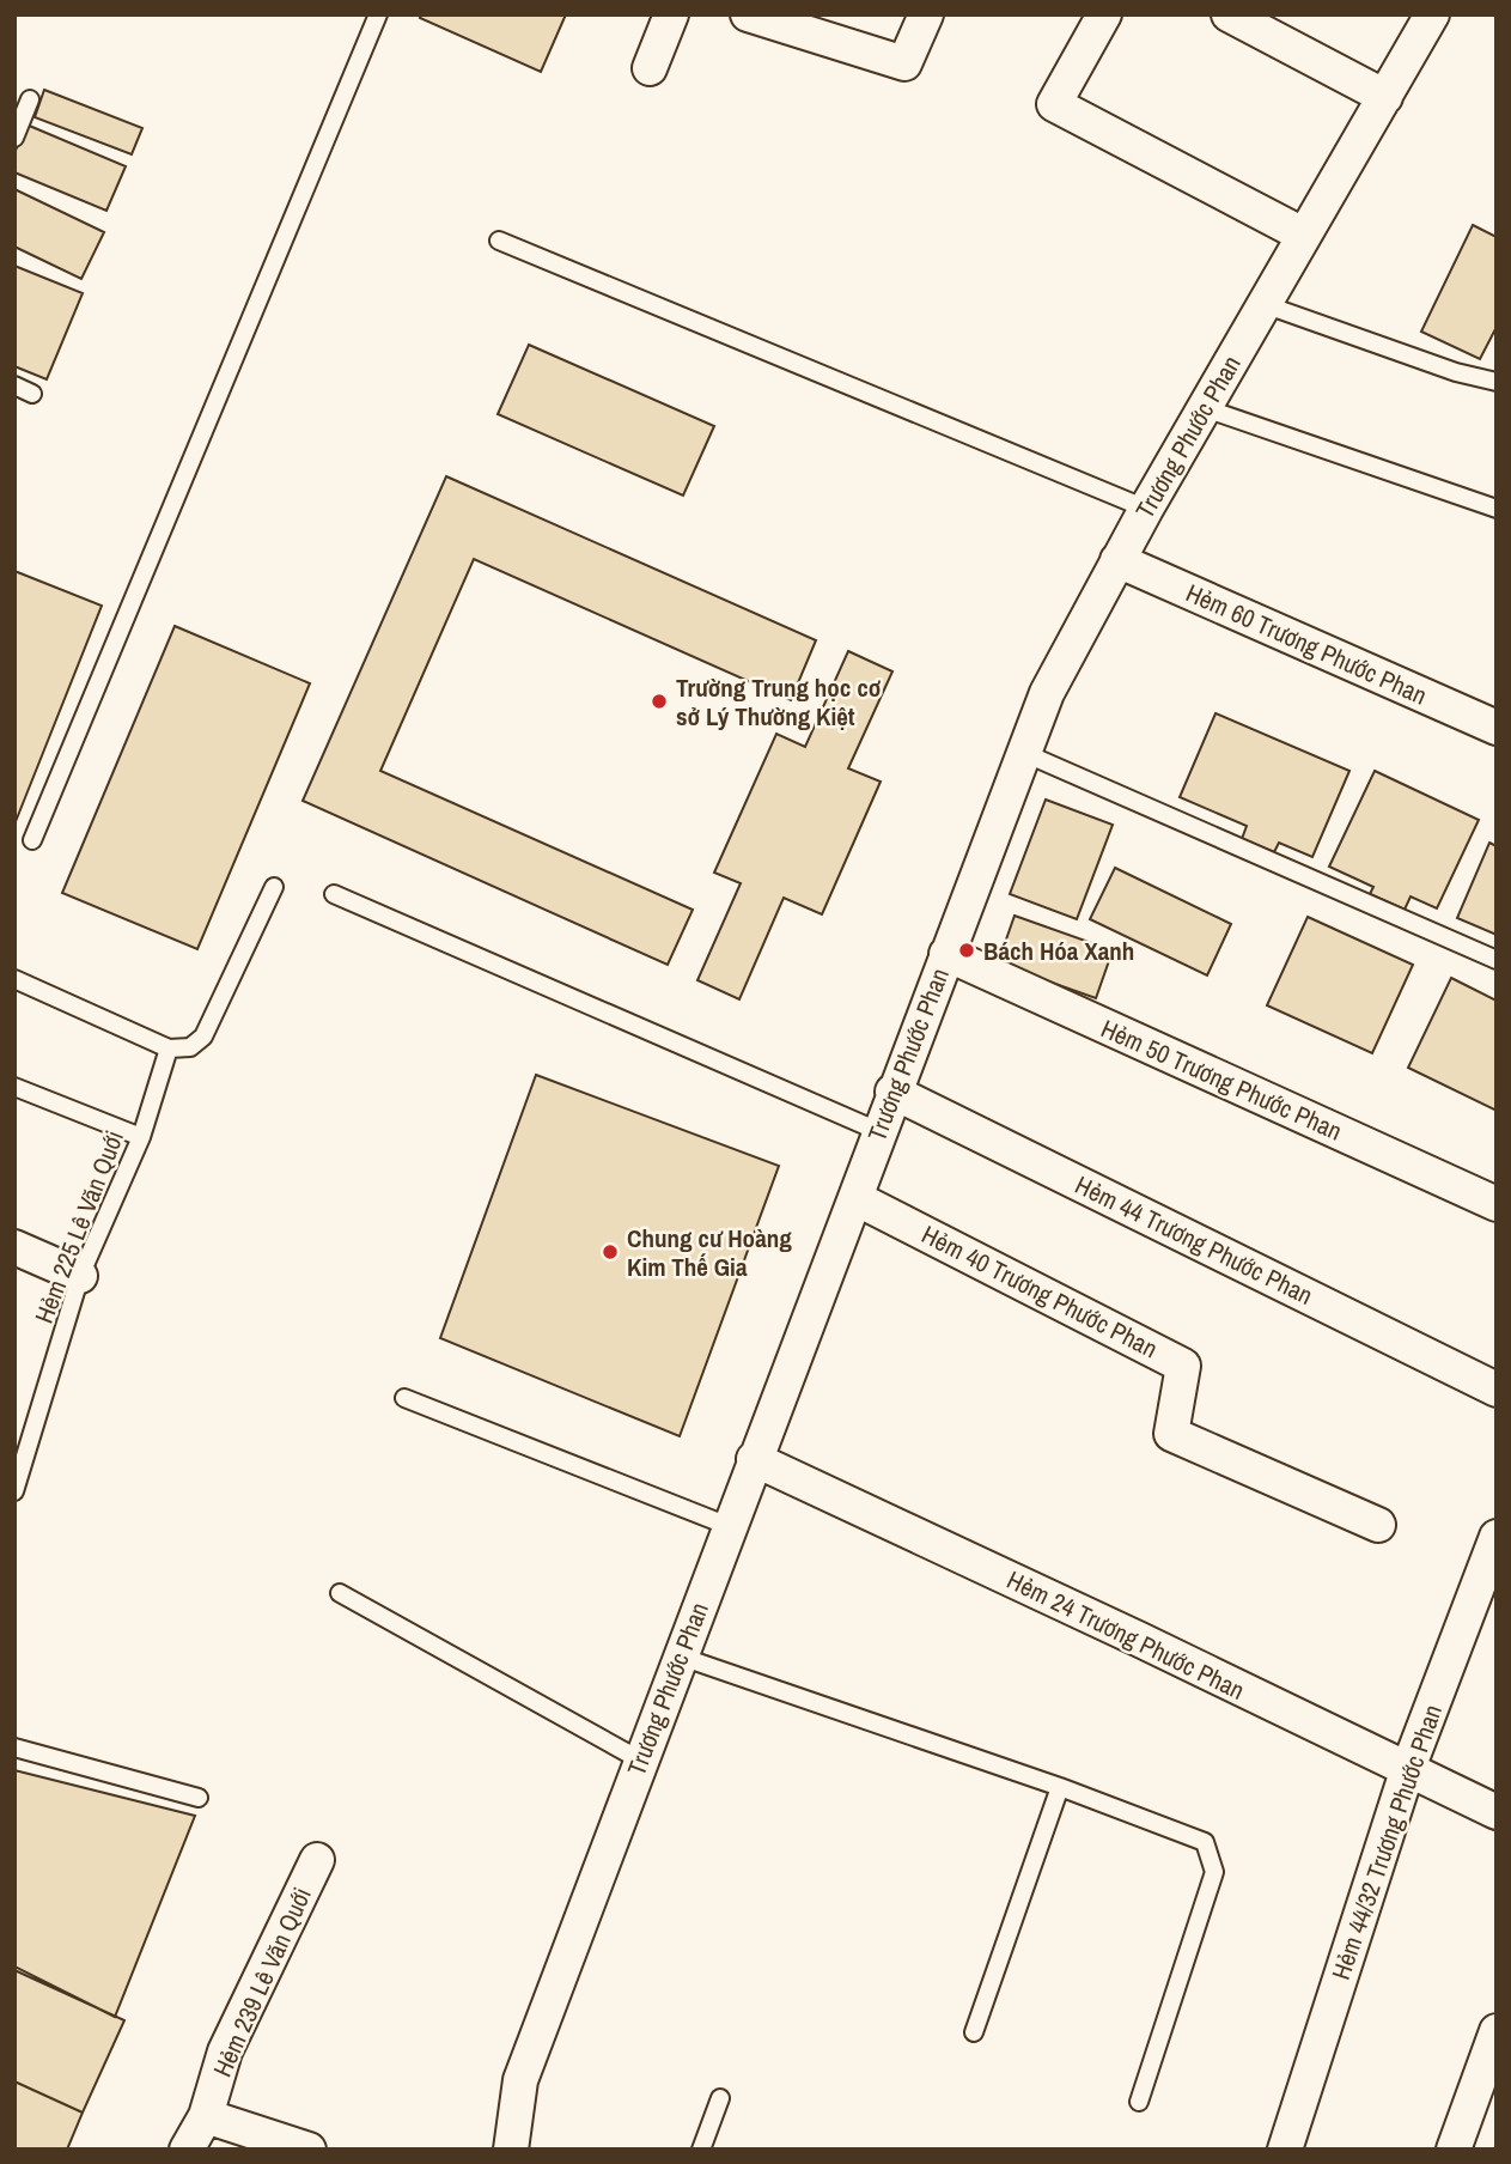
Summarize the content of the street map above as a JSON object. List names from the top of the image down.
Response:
{
  "streets": {
    "street": [
      "Trương Phước Phan",
      "Hẻm 60 Trương Phước Phan",
      "Hẻm 50 Trương Phước Phan",
      "Hẻm 44 Trương Phước Phan",
      "Hẻm 40 Trương Phước Phan",
      "Hẻm 24 Trương Phước Phan",
      "Hẻm 44/32 Trương Phước Phan",
      "Hẻm 239 Lê Văn Quới"
    ],
    "lane": ["Hẻm 225 Lê Văn Quới"]
  },
  "crossings": [
    ["Trương Phước Phan", "Hẻm 60 Trương Phước Phan"],
    ["Trương Phước Phan", "Hẻm 50 Trương Phước Phan"],
    ["Trương Phước Phan", "Hẻm 44 Trương Phước Phan"],
    ["Trương Phước Phan", "Hẻm 40 Trương Phước Phan"],
    ["Trương Phước Phan", "Hẻm 24 Trương Phước Phan"],
    ["Hẻm 24 Trương Phước Phan", "Hẻm 44/32 Trương Phước Phan"]
  ],
  "places": ["Trường Trung học cơ sở Lý Thường Kiệt", "Bách Hóa Xanh", "Chung cư Hoàng Kim Thế Gia"]
}
